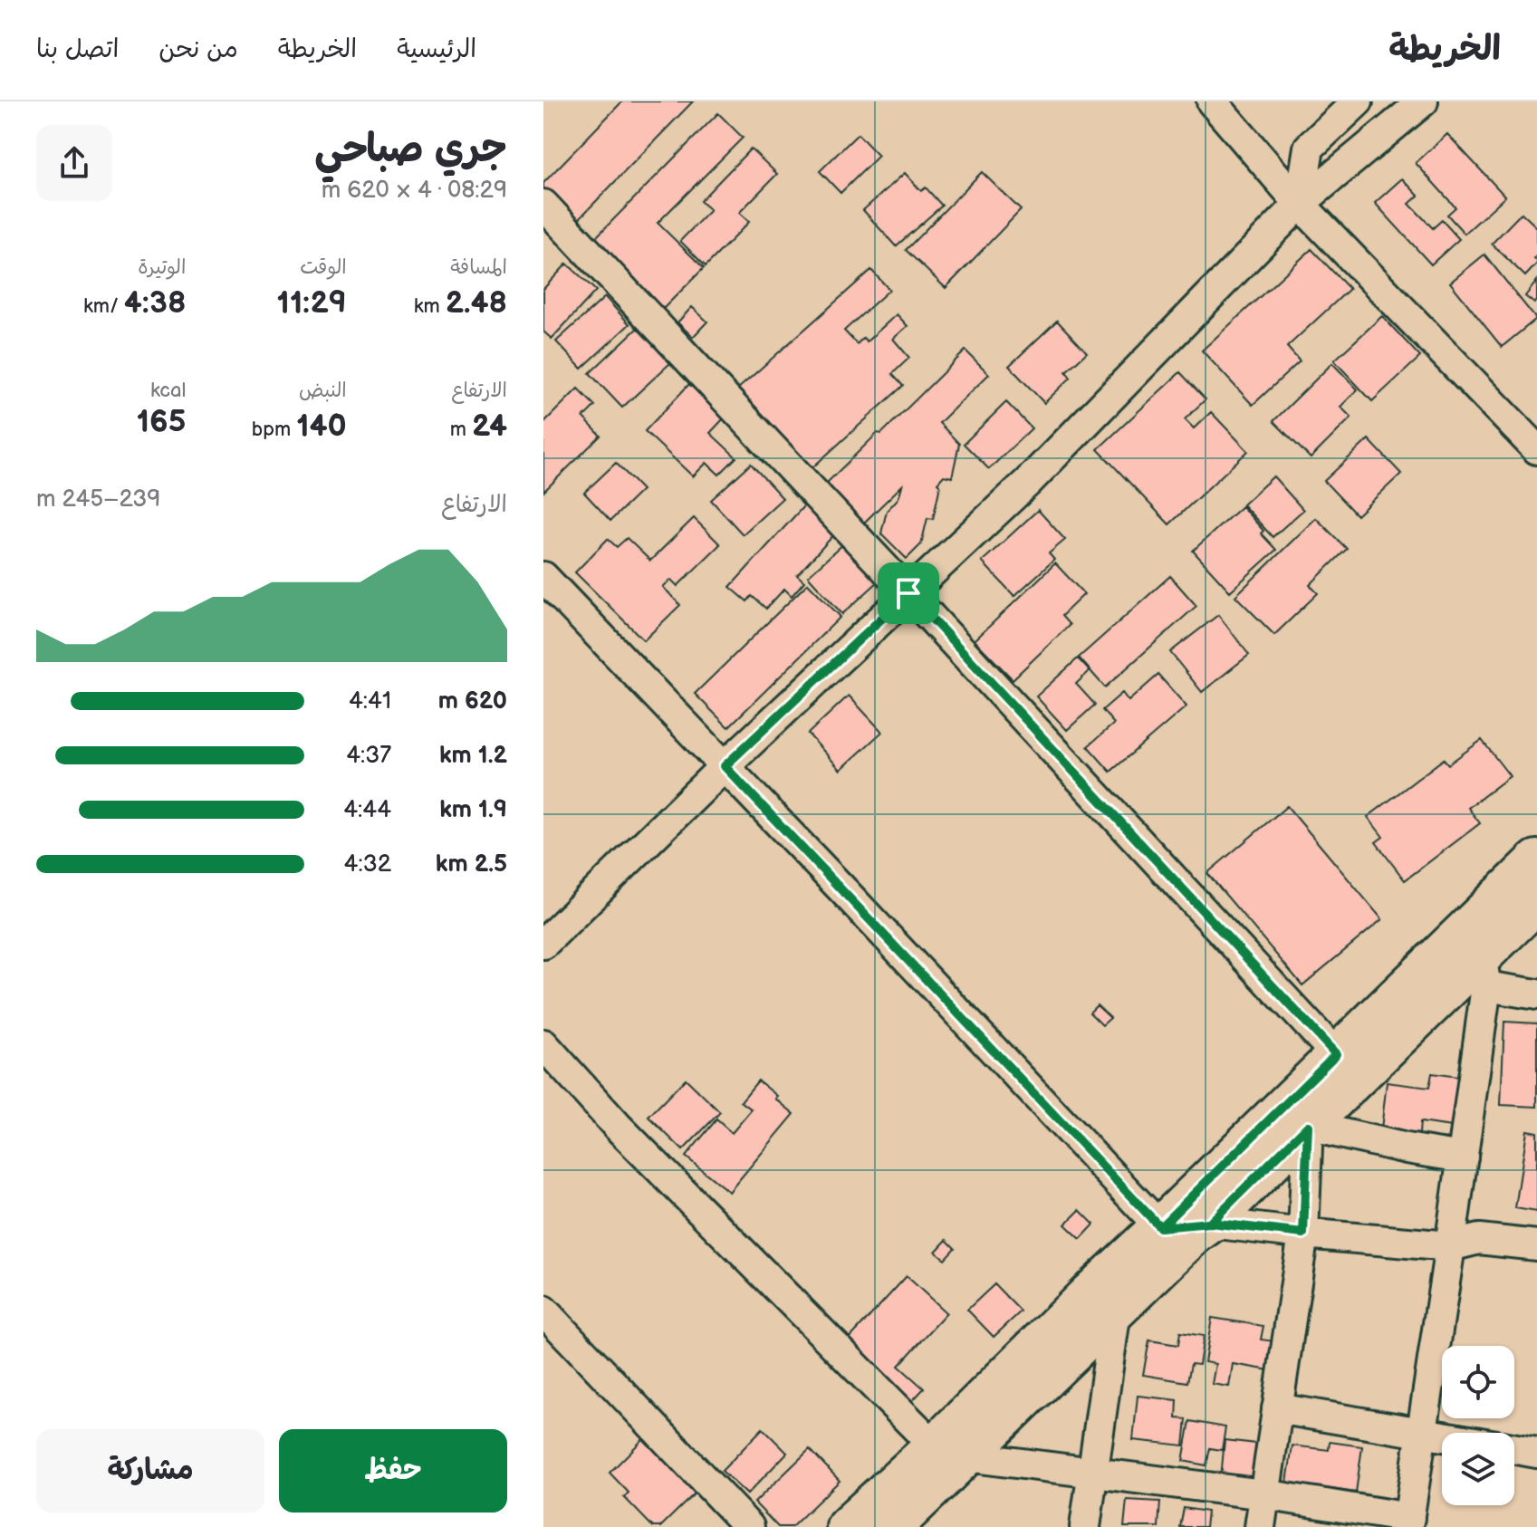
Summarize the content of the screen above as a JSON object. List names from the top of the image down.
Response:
{
  "page": {
    "header": "الخريطة",
    "nav": [
      "الرئيسية",
      "الخريطة",
      "من نحن",
      "اتصل بنا"
    ],
    "heading": ["جري صباحي", "08:29 · 4 × 620 m"],
    "stats": [
      ["المسافة", "2.48 km"],
      ["الوقت", "11:29"],
      ["الوتيرة", "4:38 /km"],
      ["الارتفاع", "24 m"],
      ["النبض", "140 bpm"],
      ["kcal", "165"]
    ],
    "chart": ["الارتفاع", "239–245 m"],
    "list": [
      {
        "name": "620 m",
        "note": "4:41"
      },
      {
        "name": "1.2 km",
        "note": "4:37"
      },
      {
        "name": "1.9 km",
        "note": "4:44"
      },
      {
        "name": "2.5 km",
        "note": "4:32"
      }
    ],
    "buttons": ["حفظ", "مشاركة"]
  }
}
